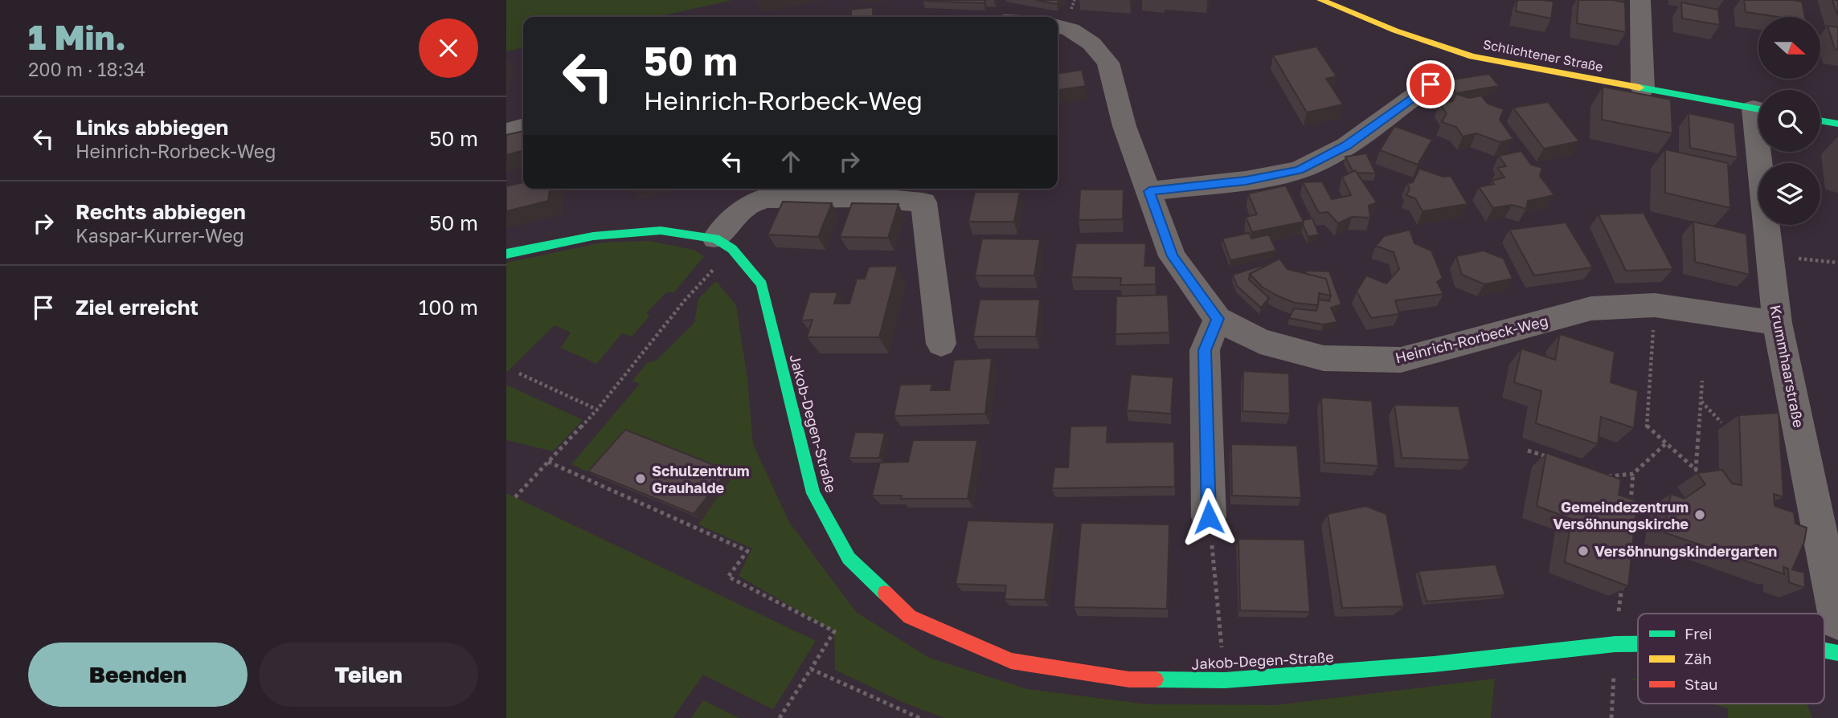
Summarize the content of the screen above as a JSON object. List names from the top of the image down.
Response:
{
  "streets": {
    "street": [
      "Schlichtener Straße",
      "Heinrich-Rorbeck-Weg",
      "Krummhaarstraße",
      "Jakob-Degen-Straße"
    ]
  },
  "crossings": [
    ["Heinrich-Rorbeck-Weg", "Krummhaarstraße"]
  ],
  "places": ["Schulzentrum Grauhalde", "Gemeindezentrum Versöhnungskirche", "Versöhnungskindergarten"],
  "legend": ["Frei", "Zäh", "Stau"],
  "north": "right",
  "page": {
    "heading": ["1 Min.", "200 m · 18:34"],
    "turn": ["50 m", "Heinrich-Rorbeck-Weg"],
    "list": [
      {
        "name": "Links abbiegen",
        "note": "Heinrich-Rorbeck-Weg",
        "value": "50 m"
      },
      {
        "name": "Rechts abbiegen",
        "note": "Kaspar-Kurrer-Weg",
        "value": "50 m"
      },
      {
        "name": "Ziel erreicht",
        "value": "100 m"
      }
    ],
    "buttons": ["Beenden", "Teilen"]
  }
}
